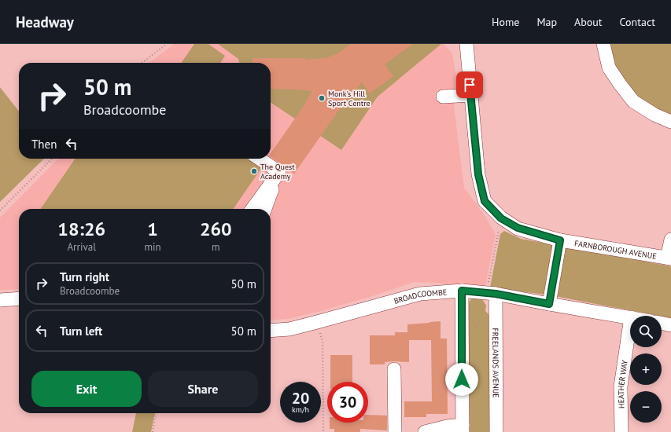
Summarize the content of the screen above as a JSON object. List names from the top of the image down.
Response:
{
  "streets": {
    "street": [
      "FARNBOROUGH AVENUE",
      "BROADCOOMBE",
      "FREELANDS AVENUE",
      "HEATHER WAY"
    ]
  },
  "crossings": [
    ["BROADCOOMBE", "FREELANDS AVENUE"]
  ],
  "places": ["Monk's Hill Sport Centre", "The Quest Academy"],
  "page": {
    "header": "Headway",
    "nav": [
      "Home",
      "Map",
      "About",
      "Contact"
    ],
    "turn": ["50 m", "Broadcoombe"],
    "then": "Then",
    "eta": [
      "18:26",
      "Arrival",
      "1",
      "min",
      "260",
      "m"
    ],
    "list": [
      {
        "name": "Turn right",
        "note": "Broadcoombe",
        "value": "50 m"
      },
      {
        "name": "Turn left",
        "value": "50 m"
      }
    ],
    "map_buttons": ["+", "−"],
    "buttons": ["Exit", "Share"],
    "speed": "20 km/h",
    "limit": "30"
  }
}
